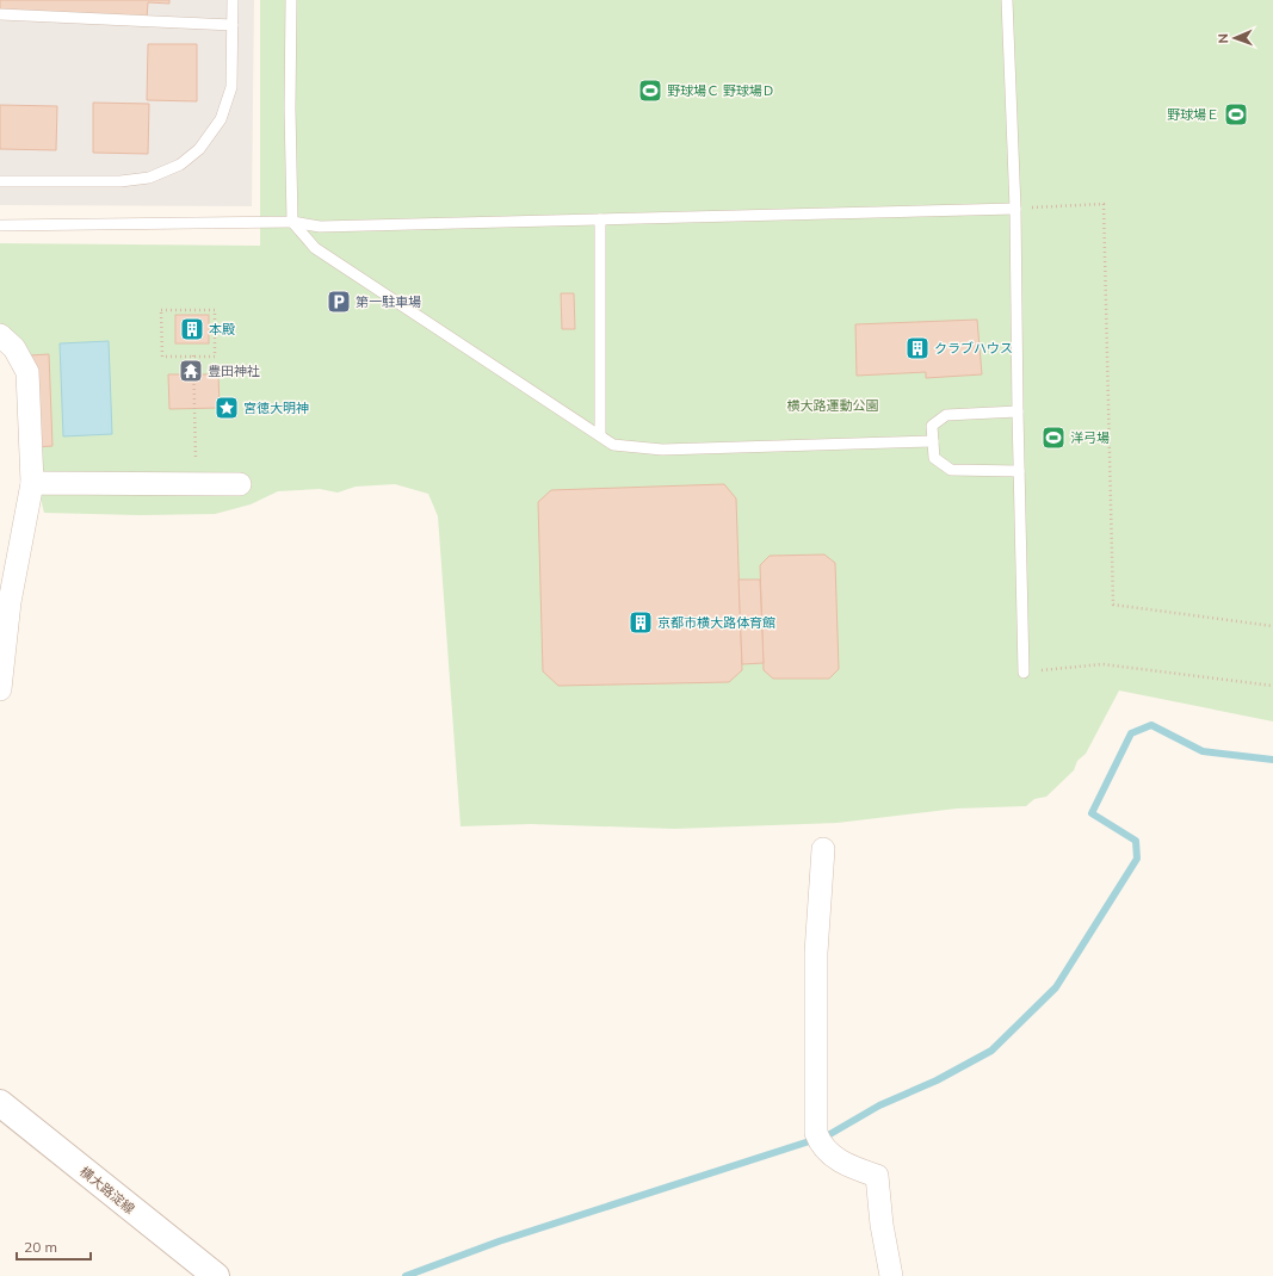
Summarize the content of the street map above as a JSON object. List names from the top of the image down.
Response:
{
  "streets": {
    "street": ["横大路淀線"]
  },
  "parks": ["横大路運動公園"],
  "places": {
    "sports": ["野球場Ｃ 野球場Ｄ", "野球場Ｅ", "洋弓場"],
    "parking": ["第一駐車場"],
    "building": ["本殿", "クラブハウス", "京都市横大路体育館"],
    "temple": ["豊田神社"],
    "place": ["宮徳大明神"]
  },
  "scale_bar": "20 m",
  "north": "left"
}
